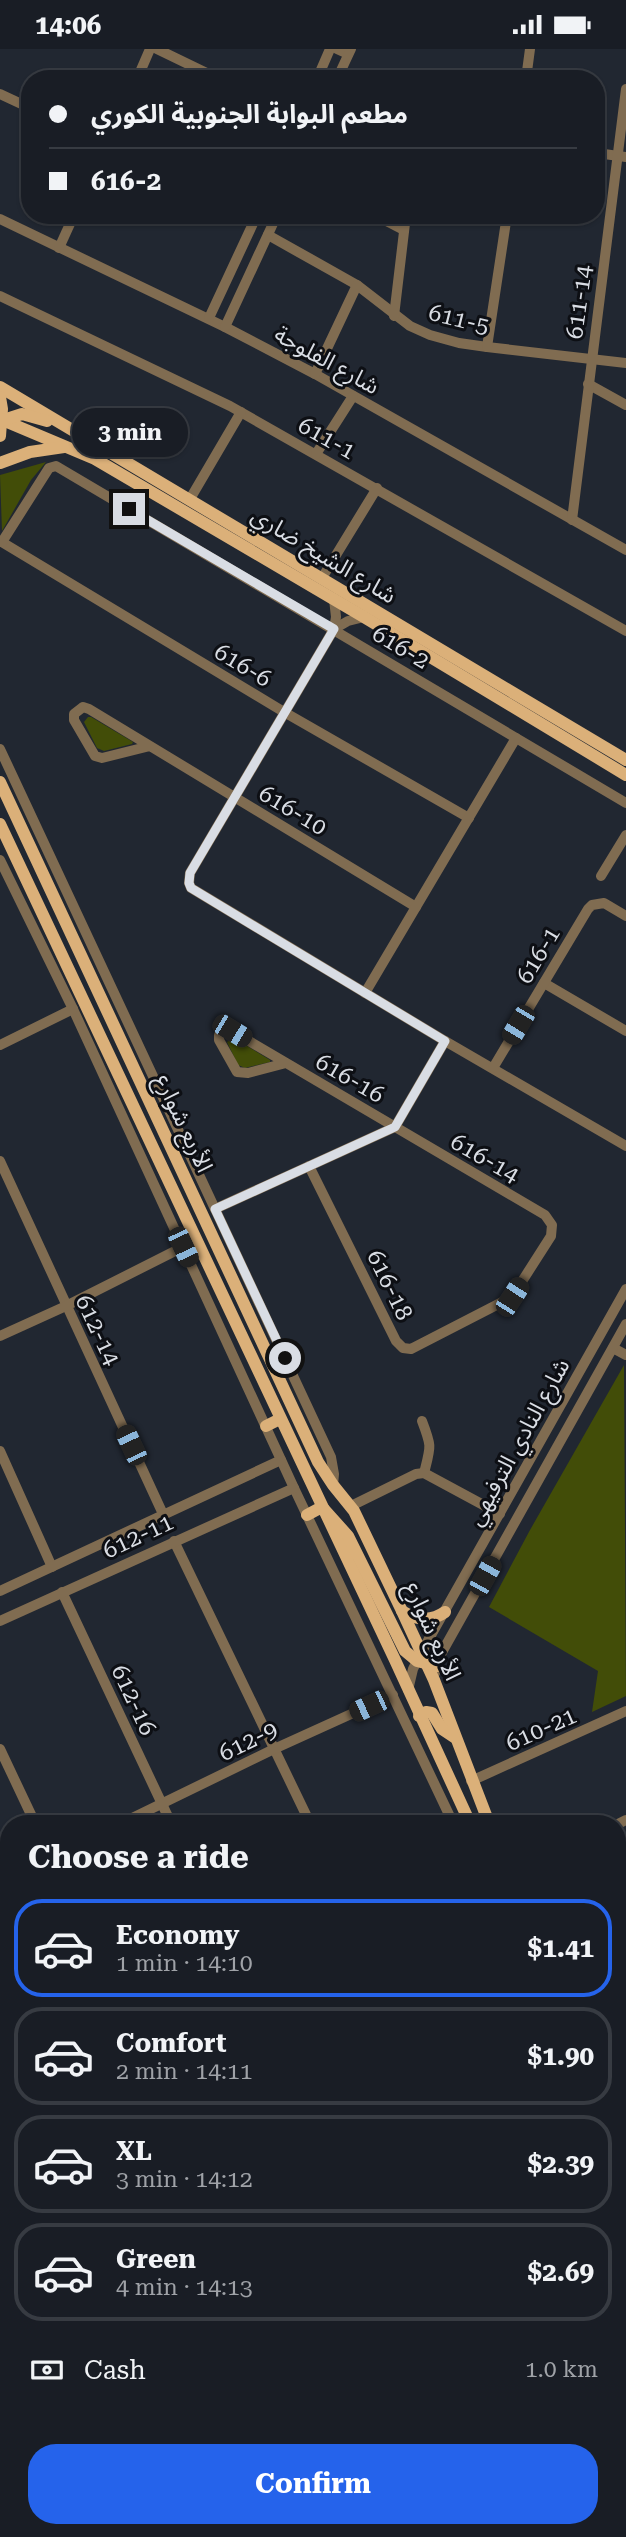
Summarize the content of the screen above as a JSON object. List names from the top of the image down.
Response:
{
  "streets": {
    "main road": ["شارع الشيخ ضاري", "الأربع شوارع"],
    "street": [
      "611-14",
      "611-5",
      "شارع الفلوجة",
      "611-1",
      "616-2",
      "616-6",
      "616-10",
      "616-1",
      "616-16",
      "616-14",
      "616-18",
      "612-14",
      "شارع النادي الترفيهي",
      "612-11",
      "612-16",
      "610-21",
      "612-9"
    ]
  },
  "crossings": [
    ["611-14", "611-5"],
    ["611-14", "شارع الفلوجة"],
    ["616-2", "616-6"],
    ["616-16", "616-14"],
    ["الأربع شوارع", "شارع النادي الترفيهي"],
    ["الأربع شوارع", "610-21"],
    ["616-14", "616-18"],
    ["612-14", "612-11"],
    ["612-11", "612-16"],
    ["612-16", "612-9"]
  ],
  "page": {
    "status": "14:06",
    "banner": ["مطعم البوابة الجنوبية الكوري", "616-2"],
    "bubble": "3 min",
    "heading": "Choose a ride",
    "list": [
      {
        "name": "Economy",
        "note": "1 min · 14:10",
        "value": "$1.41"
      },
      {
        "name": "Comfort",
        "note": "2 min · 14:11",
        "value": "$1.90"
      },
      {
        "name": "XL",
        "note": "3 min · 14:12",
        "value": "$2.39"
      },
      {
        "name": "Green",
        "note": "4 min · 14:13",
        "value": "$2.69"
      }
    ],
    "pay": ["Cash", "1.0 km"],
    "buttons": "Confirm"
  }
}
